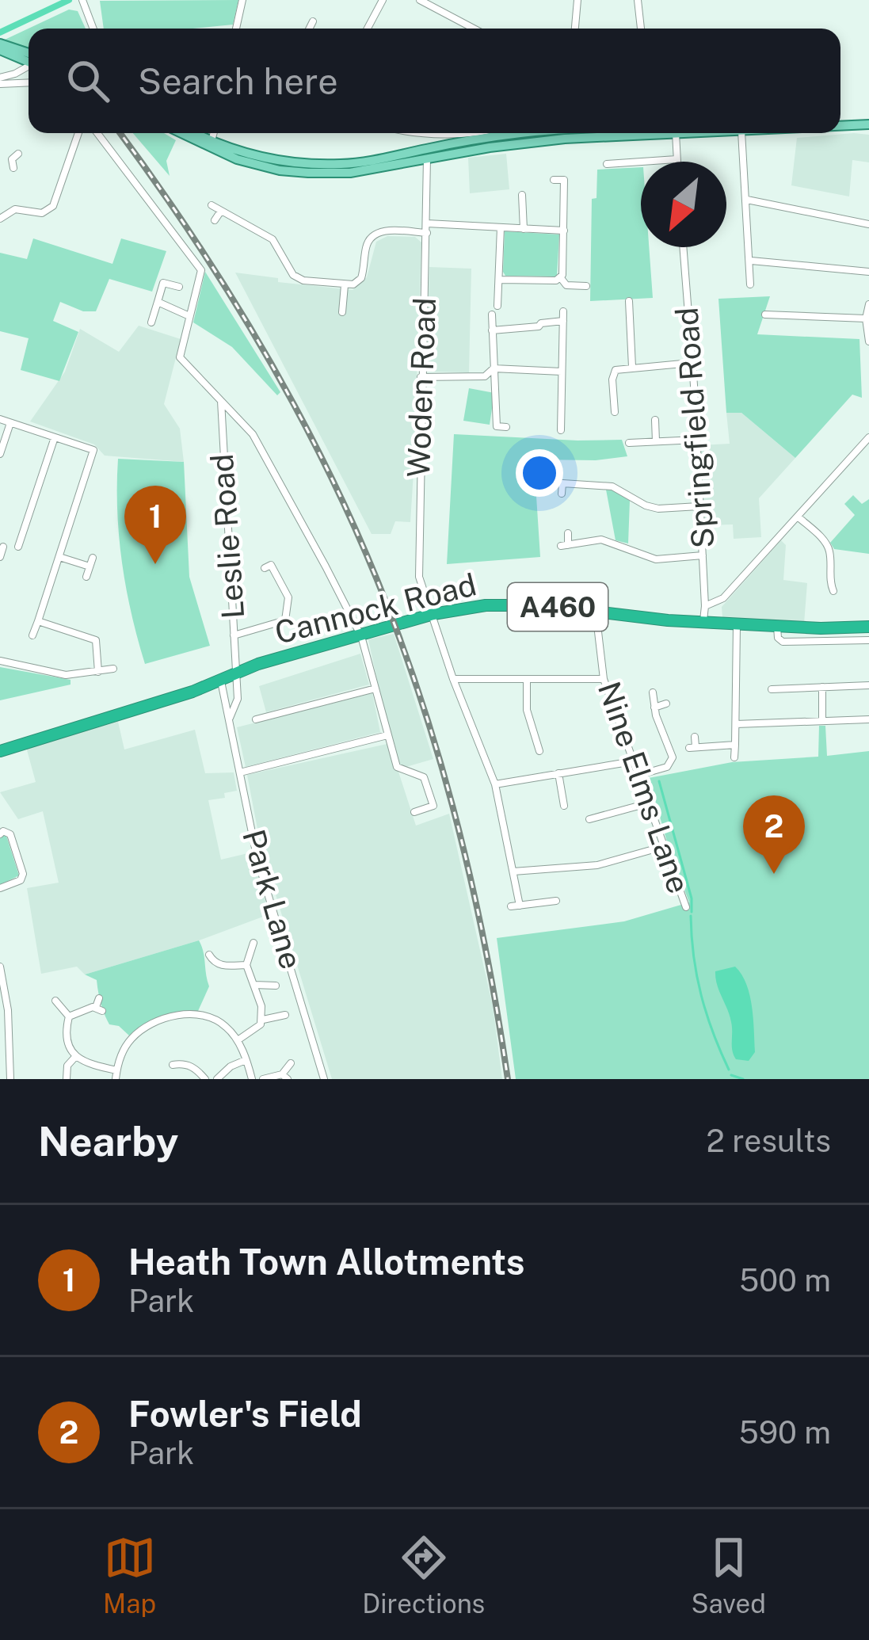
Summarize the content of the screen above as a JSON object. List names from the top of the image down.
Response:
{
  "streets": {
    "highway": ["A460", "Cannock Road"],
    "street": [
      "Woden Road",
      "Springfield Road",
      "Leslie Road",
      "Nine Elms Lane",
      "Park Lane"
    ]
  },
  "crossings": [
    ["Woden Road", "Cannock Road"],
    ["Springfield Road", "Cannock Road"],
    ["Leslie Road", "Cannock Road"],
    ["Leslie Road", "Park Lane"],
    ["Cannock Road", "Nine Elms Lane"],
    ["Cannock Road", "Park Lane"]
  ],
  "north": "bottom left",
  "page": {
    "search": "Search here",
    "pins": ["1", "2"],
    "heading": ["Nearby", "2 results"],
    "list": [
      {
        "mark": "1",
        "name": "Heath Town Allotments",
        "note": "Park",
        "value": "500 m"
      },
      {
        "mark": "2",
        "name": "Fowler's Field",
        "note": "Park",
        "value": "590 m"
      }
    ],
    "nav": ["Map", "Directions", "Saved"]
  }
}
